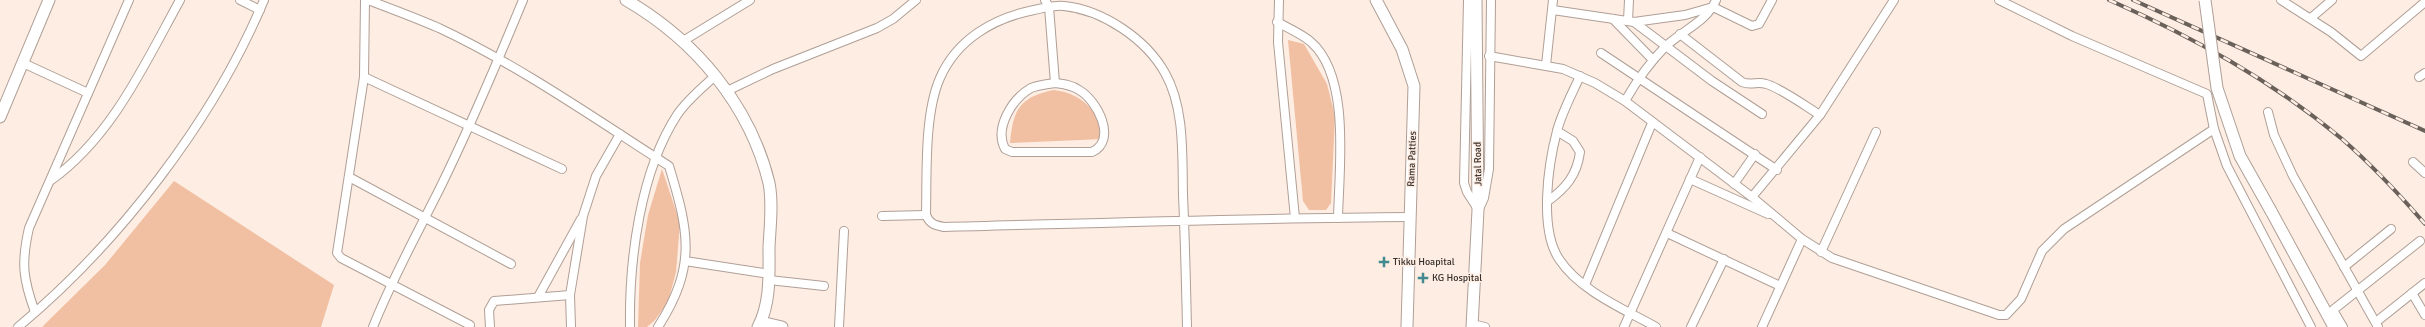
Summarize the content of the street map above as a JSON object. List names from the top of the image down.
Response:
{
  "streets": {
    "street": ["Rama Patties", "Jatal Road"]
  },
  "places": {
    "health": ["Tikku Hoapital", "KG Hospital"]
  }
}
